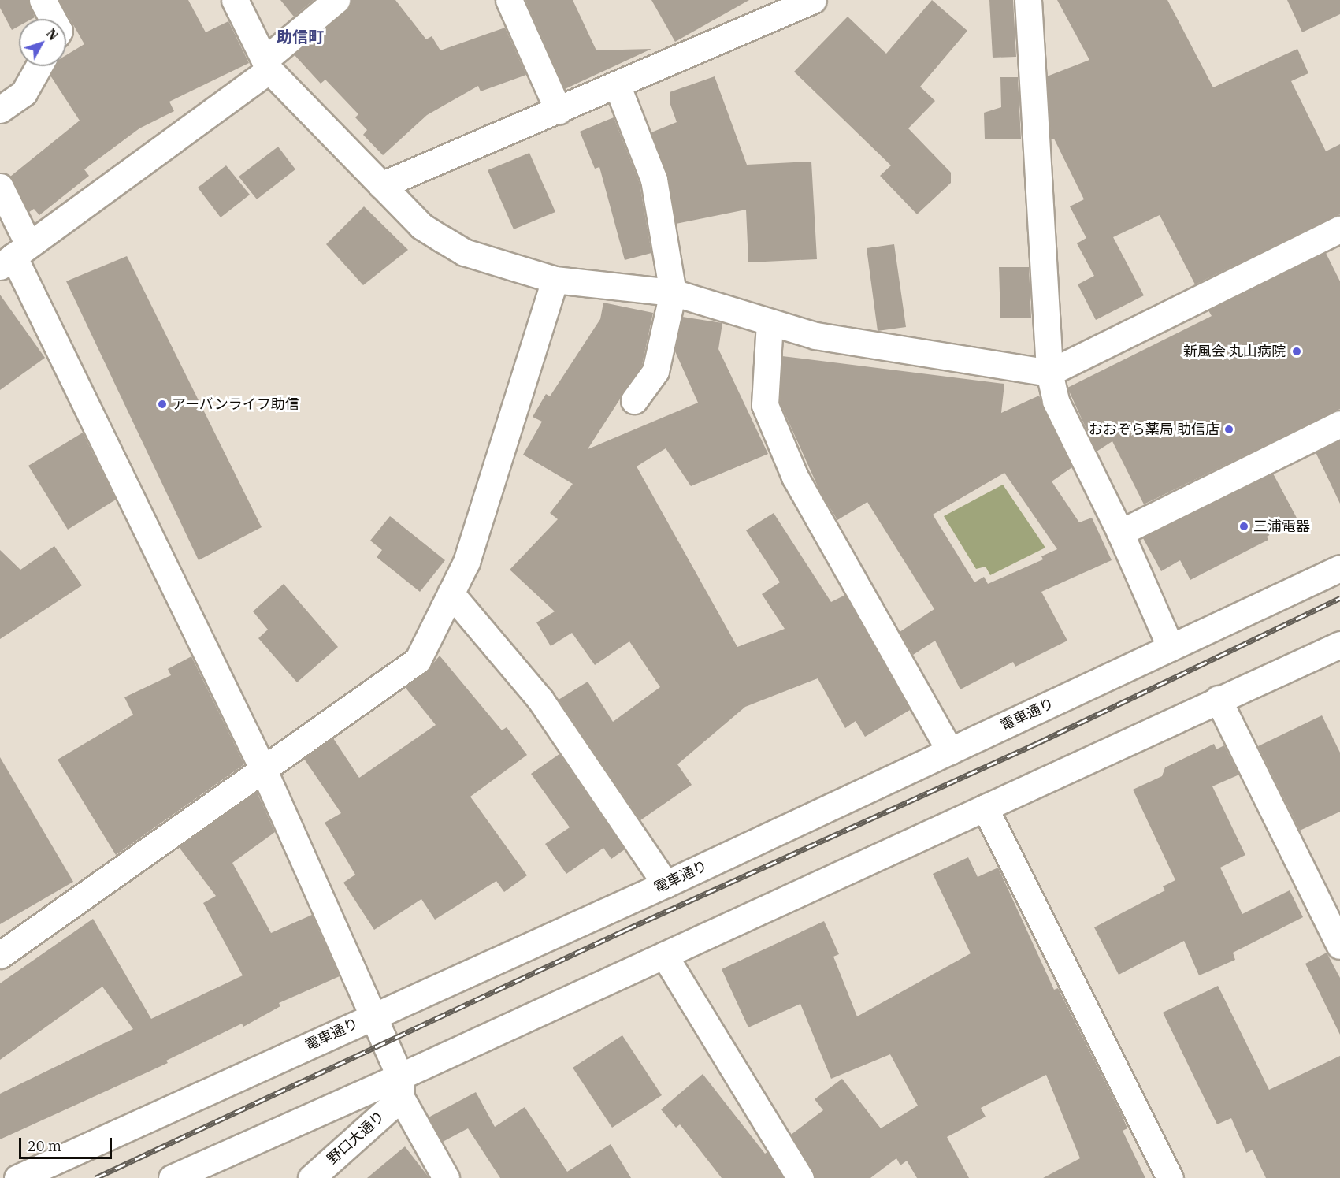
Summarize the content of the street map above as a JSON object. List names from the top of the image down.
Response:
{
  "streets": {
    "street": ["電車通り", "野口大通り"]
  },
  "districts": ["助信町"],
  "places": [
    "新風会 丸山病院",
    "アーバンライフ助信",
    "おおぞら薬局 助信店",
    "三浦電器"
  ],
  "scale_bar": "20 m",
  "north": "top right"
}
